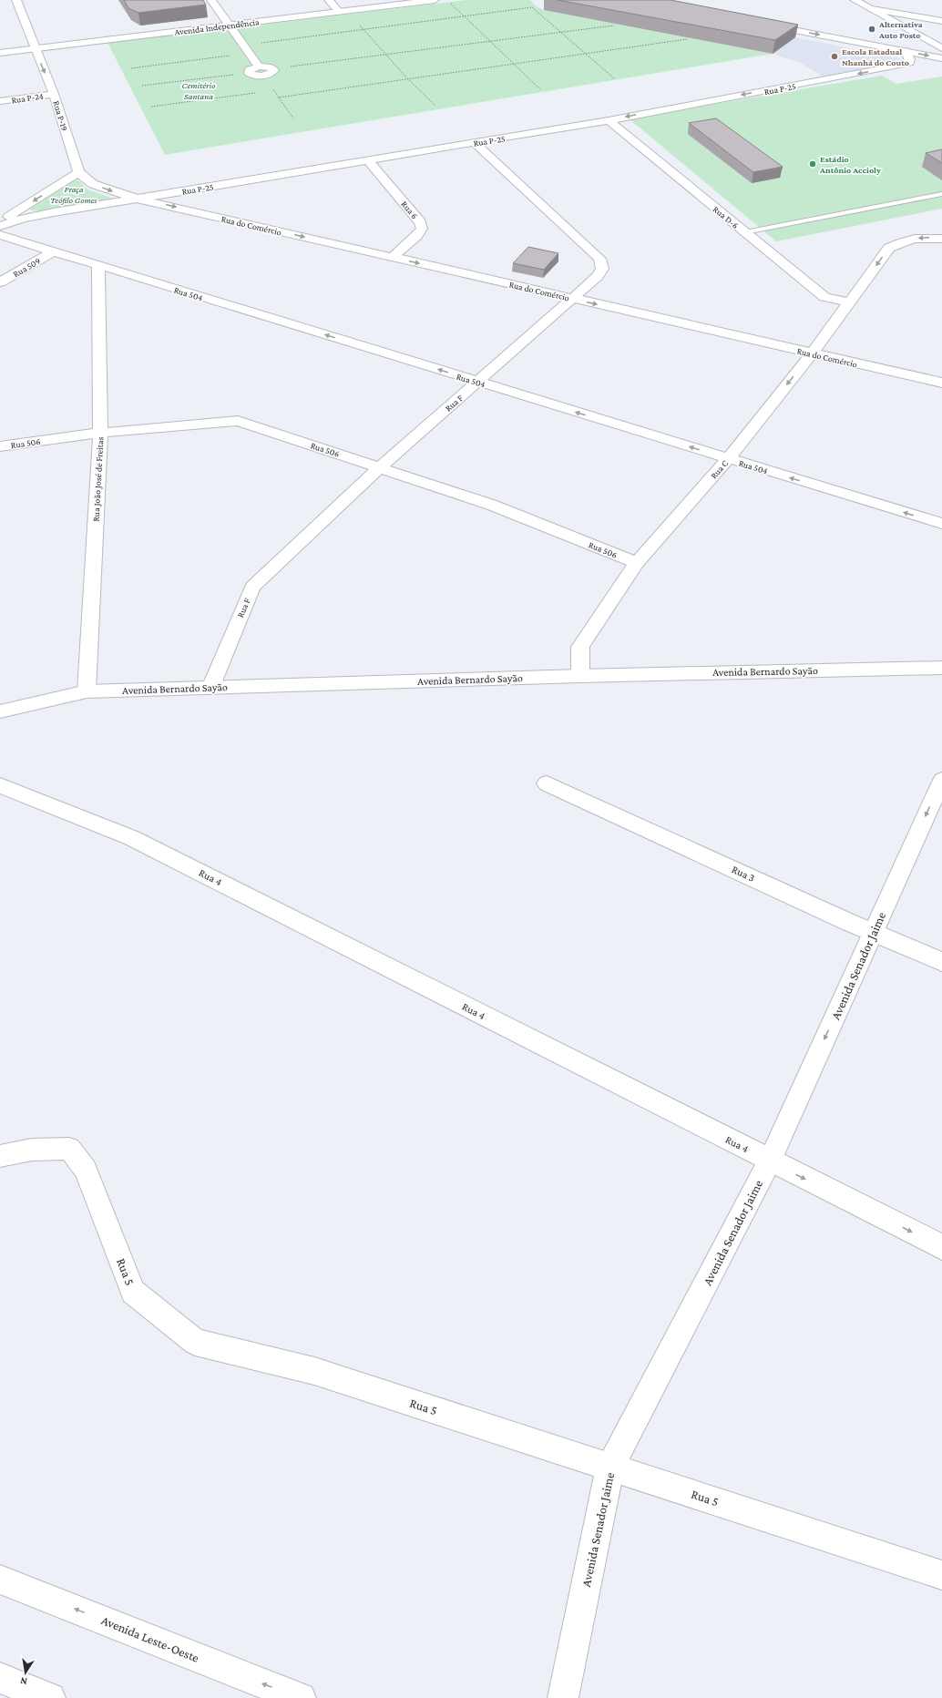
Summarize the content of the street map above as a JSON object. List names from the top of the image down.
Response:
{
  "streets": {
    "street": [
      "Avenida Independência",
      "Rua P-25",
      "Rua P-24",
      "Rua P-19",
      "Rua 6",
      "Rua D-6",
      "Rua do Comércio",
      "Rua 509",
      "Rua 504",
      "Rua F",
      "Rua 506",
      "Rua C",
      "Rua João José de Freitas",
      "Avenida Bernardo Sayão",
      "Rua 3",
      "Rua 4",
      "Avenida Senador Jaime",
      "Rua 5",
      "Avenida Leste-Oeste"
    ]
  },
  "crossings": [
    ["Avenida Independência", "Rua P-19"],
    ["Rua P-25", "Rua P-19"],
    ["Rua P-25", "Rua 6"],
    ["Rua P-25", "Rua D-6"],
    ["Rua P-25", "Rua do Comércio"],
    ["Rua P-25", "Rua F"],
    ["Rua P-24", "Rua P-19"],
    ["Rua 6", "Rua do Comércio"],
    ["Rua D-6", "Rua C"],
    ["Rua do Comércio", "Rua F"],
    ["Rua do Comércio", "Rua C"],
    ["Rua 509", "Rua 504"],
    ["Rua 504", "Rua F"],
    ["Rua 504", "Rua C"],
    ["Rua 504", "Rua João José de Freitas"],
    ["Rua F", "Rua 506"],
    ["Rua F", "Avenida Bernardo Sayão"],
    ["Rua 506", "Rua C"],
    ["Rua 506", "Rua João José de Freitas"],
    ["Rua C", "Avenida Bernardo Sayão"],
    ["Rua João José de Freitas", "Avenida Bernardo Sayão"],
    ["Rua 3", "Avenida Senador Jaime"],
    ["Rua 4", "Avenida Senador Jaime"],
    ["Avenida Senador Jaime", "Rua 5"]
  ],
  "one_way": [
    "Rua P-25",
    "Rua do Comércio",
    "Rua 504",
    "Rua C",
    "Avenida Senador Jaime",
    "Avenida Leste-Oeste"
  ],
  "parks": ["Cemitério Santana", "Praça Teófilo Gomes"],
  "places": ["Alternativa Auto Posto", "Escola Estadual Nhanhá do Couto", "Estádio Antônio Accioly"],
  "north": "bottom"
}
